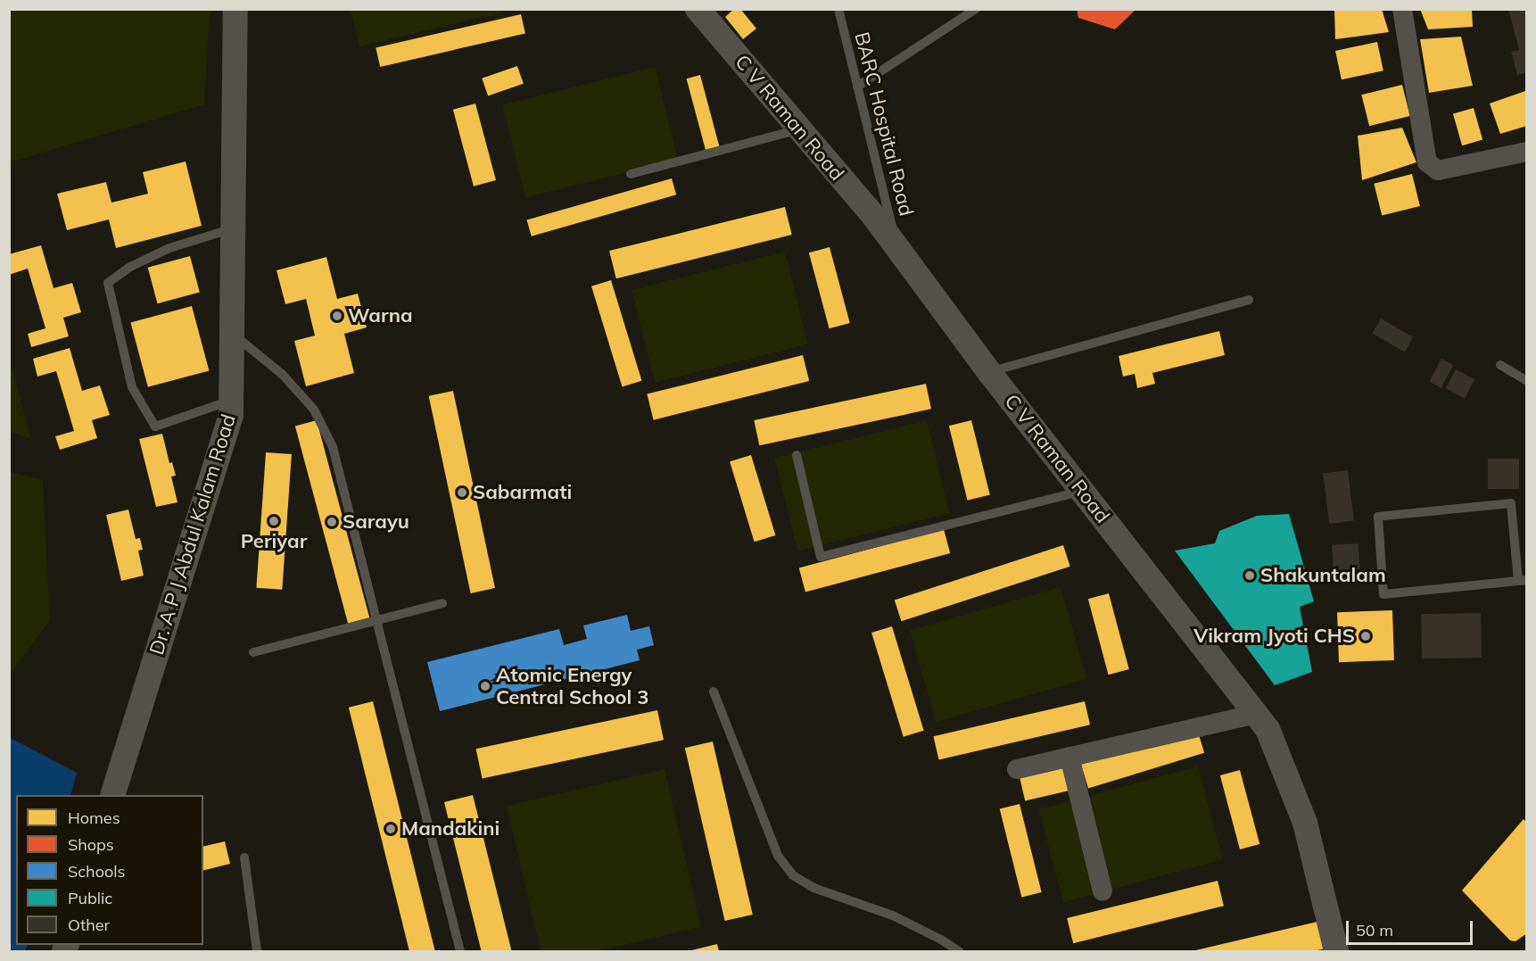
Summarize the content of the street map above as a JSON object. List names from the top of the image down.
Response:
{
  "streets": {
    "street": ["C V Raman Road", "Dr. A P J Abdul Kalam Road"],
    "lane": ["BARC Hospital Road"]
  },
  "crossings": [
    ["C V Raman Road", "BARC Hospital Road"]
  ],
  "places": [
    "Warna",
    "Sabarmati",
    "Periyar",
    "Sarayu",
    "Shakuntalam",
    "Vikram Jyoti CHS",
    "Atomic Energy Central School 3",
    "Mandakini"
  ],
  "legend": [
    "Homes",
    "Shops",
    "Schools",
    "Public",
    "Other"
  ],
  "scale_bar": "50 m"
}
